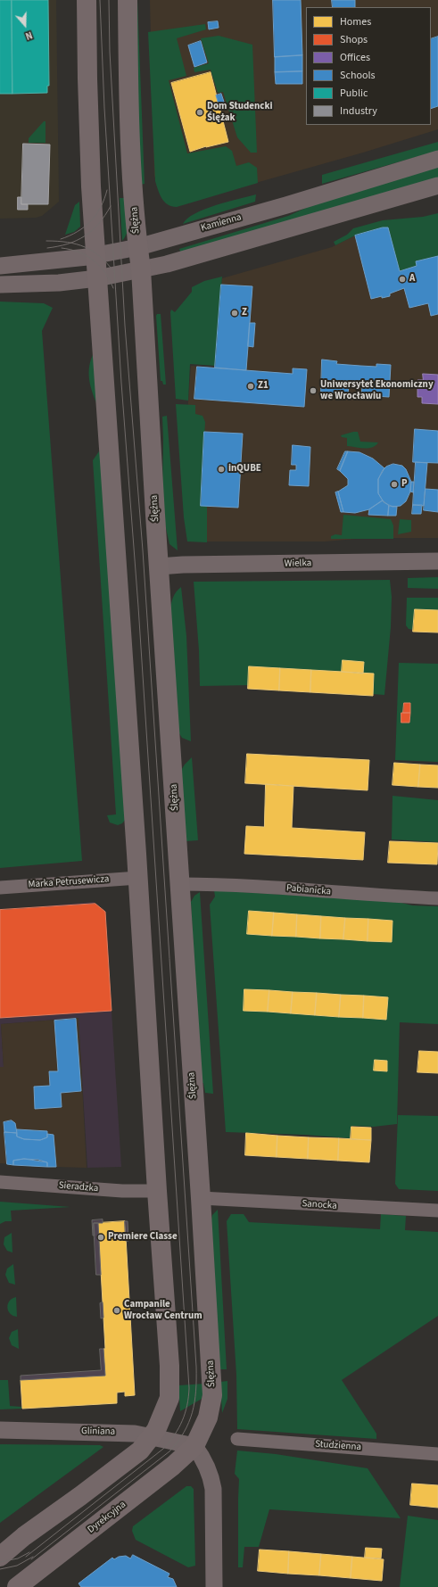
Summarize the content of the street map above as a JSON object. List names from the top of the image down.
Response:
{
  "streets": {
    "main road": ["Ślężna", "Dyrekcyjna"],
    "street": [
      "Kamienna",
      "Wielka",
      "Marka Petrusewicza",
      "Pabianicka",
      "Sieradzka",
      "Sanocka",
      "Gliniana",
      "Studzienna"
    ]
  },
  "crossings": [
    ["Ślężna", "Kamienna"],
    ["Ślężna", "Wielka"],
    ["Ślężna", "Pabianicka"],
    ["Ślężna", "Sanocka"],
    ["Ślężna", "Gliniana"],
    ["Ślężna", "Dyrekcyjna"],
    ["Gliniana", "Dyrekcyjna"]
  ],
  "places": [
    "Dom Studencki Ślężak",
    "A",
    "Z",
    "Z1",
    "Uniwersytet Ekonomiczny we Wrocławiu",
    "inQUBE",
    "P",
    "Premiere Classe",
    "Campanile Wrocław Centrum"
  ],
  "legend": [
    "Homes",
    "Shops",
    "Offices",
    "Schools",
    "Public",
    "Industry"
  ],
  "north": "bottom"
}
